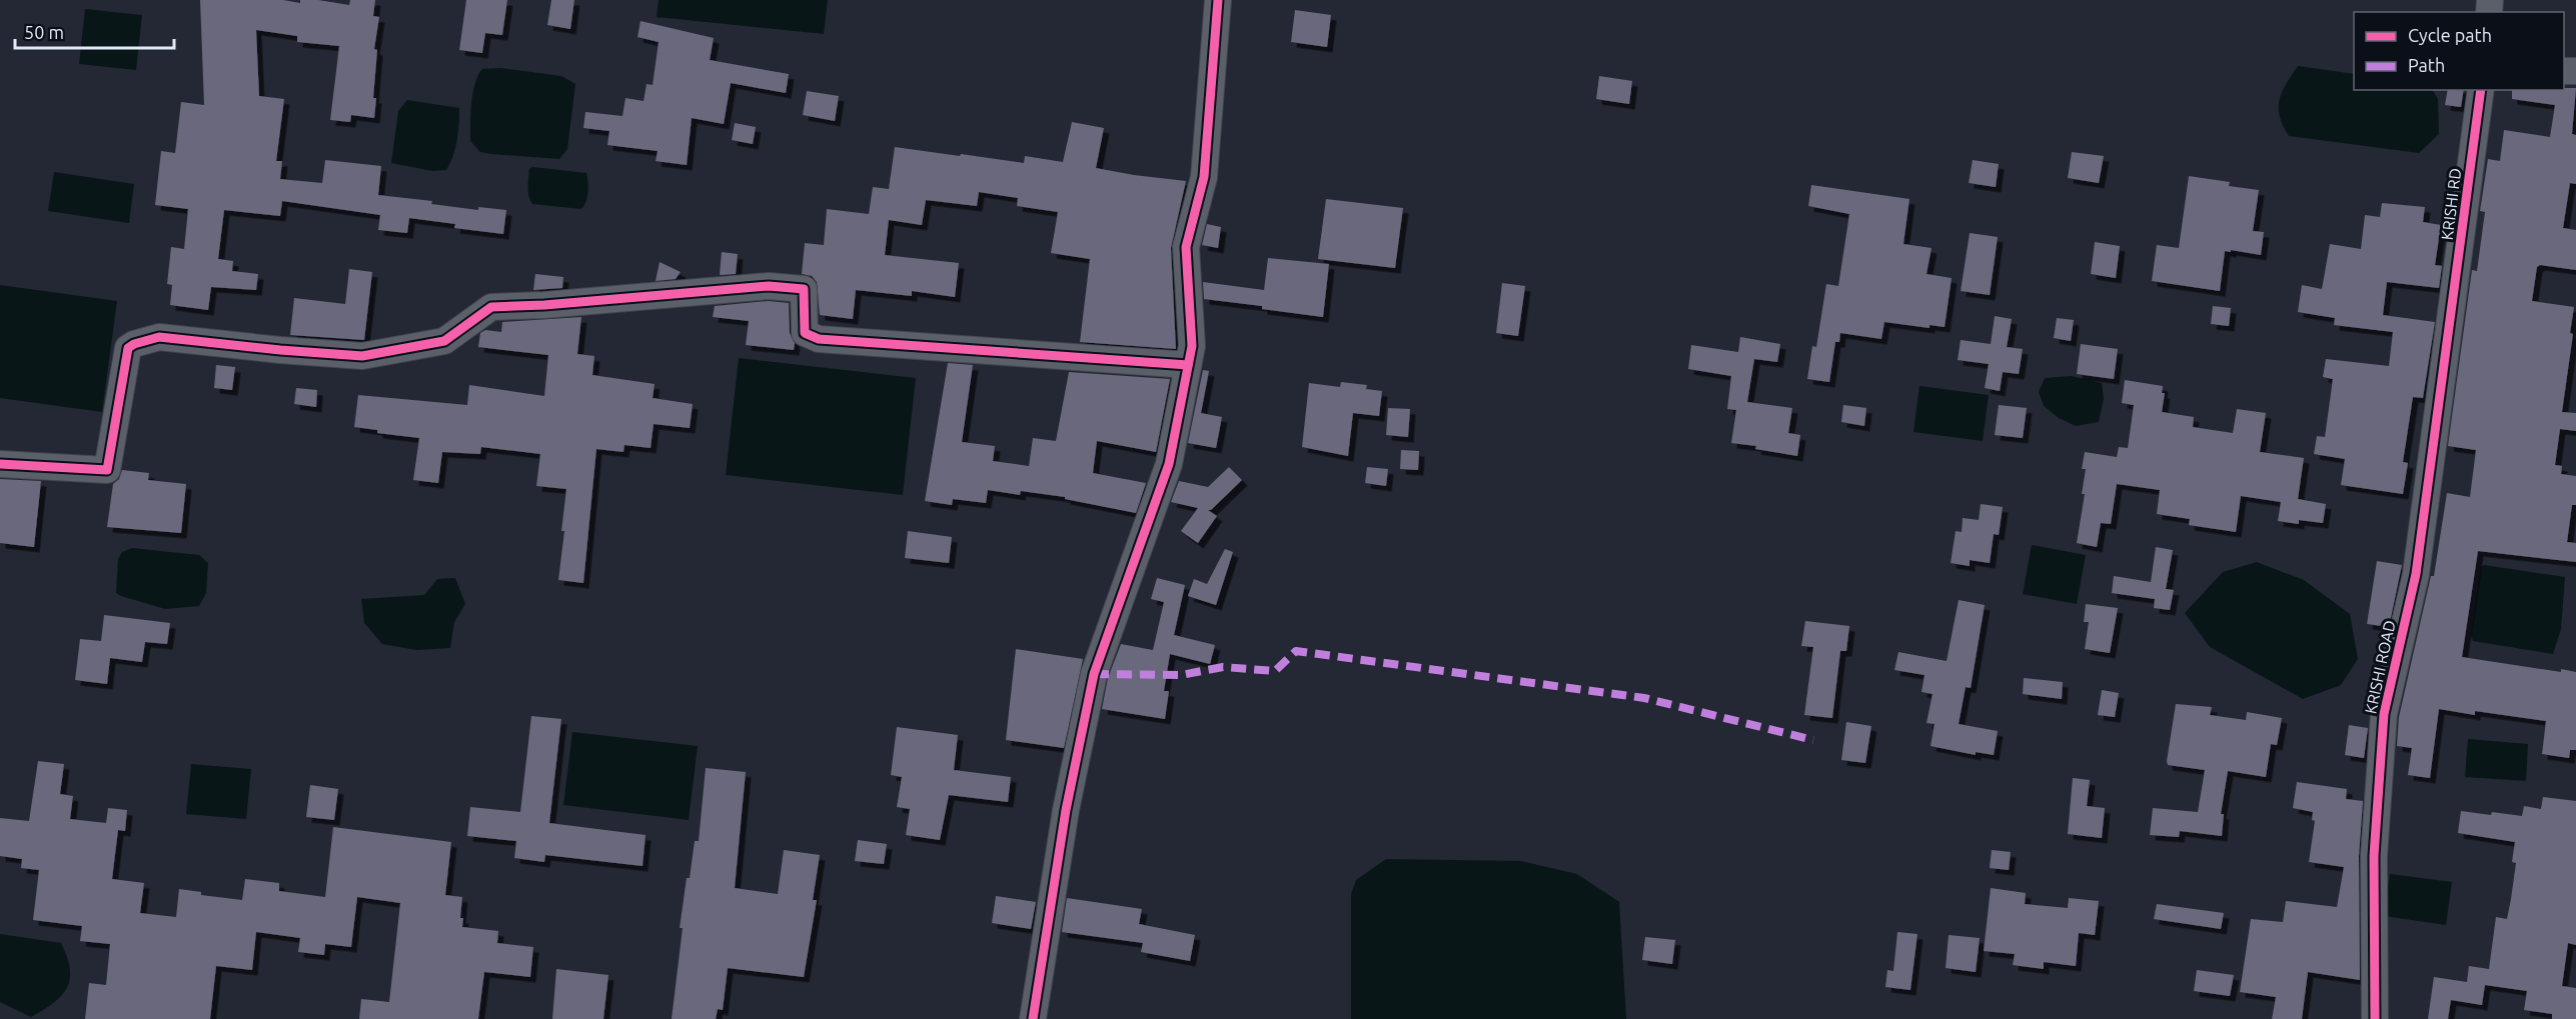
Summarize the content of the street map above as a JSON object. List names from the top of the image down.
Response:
{
  "streets": {
    "street": ["KRISHI RD", "KRISHI ROAD"]
  },
  "crossings": [
    ["KRISHI RD", "KRISHI ROAD"]
  ],
  "legend": ["Cycle path", "Path"],
  "scale_bar": "50 m"
}
